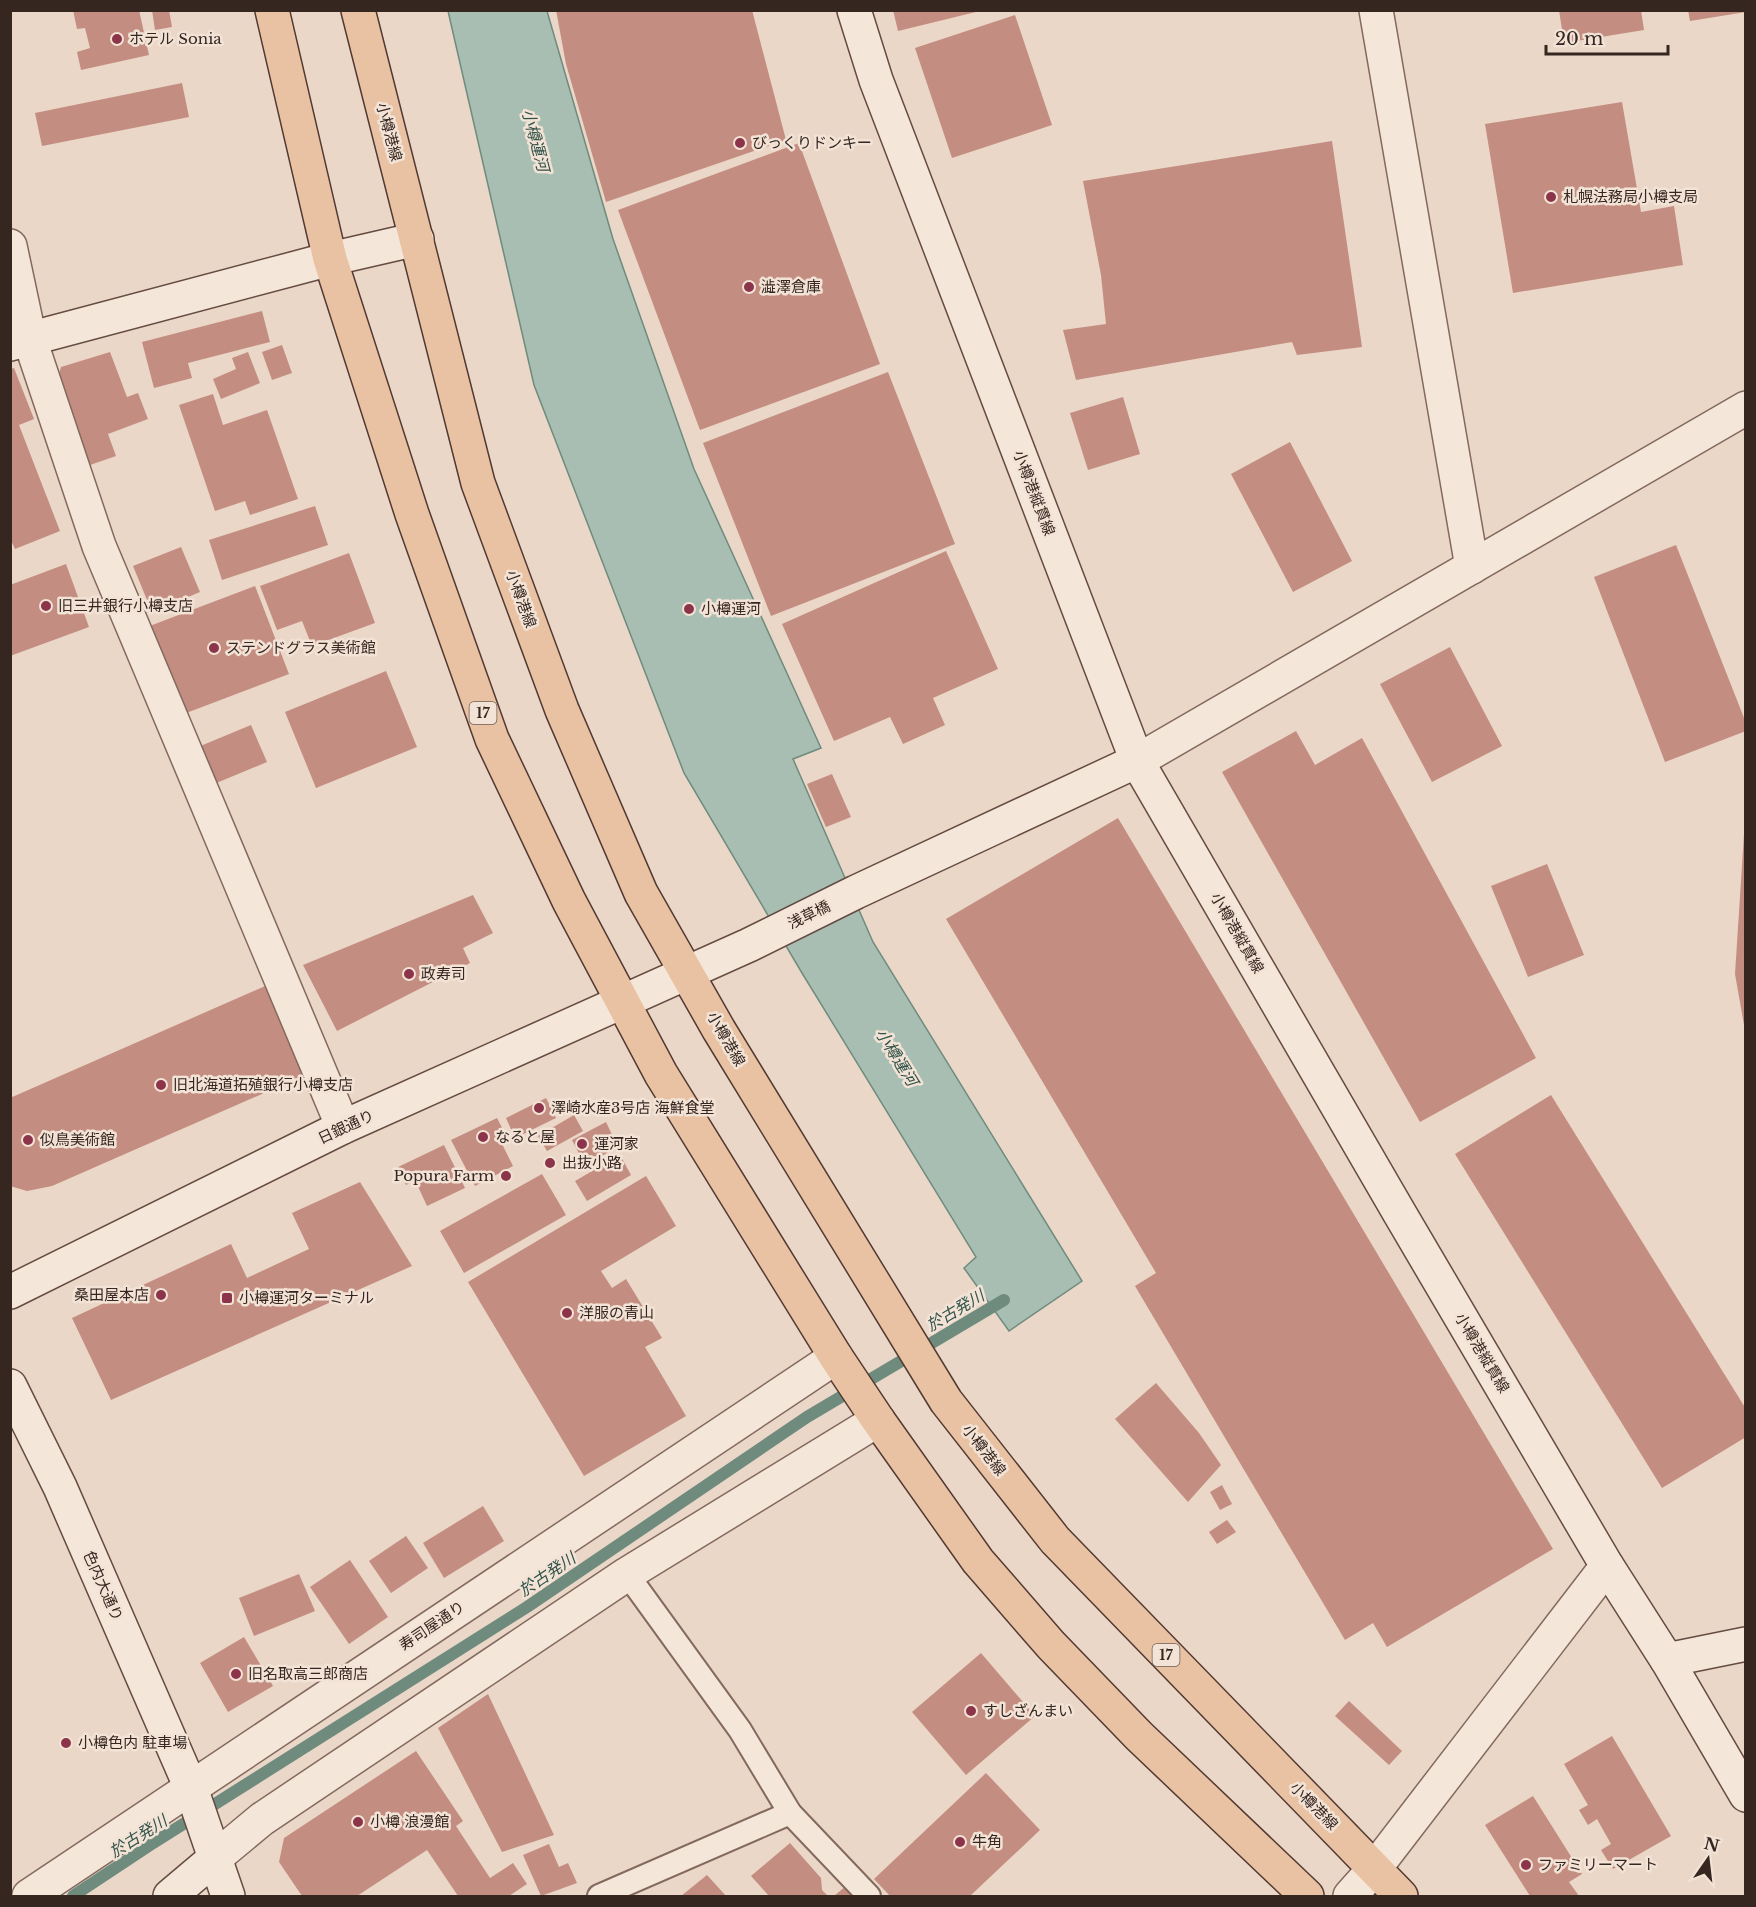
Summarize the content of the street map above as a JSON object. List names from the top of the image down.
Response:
{
  "streets": {
    "main road": ["小樽港線", "17"],
    "street": [
      "小樽港縦貫線",
      "浅草橋",
      "日銀通り",
      "色内大通り",
      "寿司屋通り"
    ]
  },
  "crossings": [
    ["小樽港線", "浅草橋"],
    ["小樽港線", "日銀通り"],
    ["小樽港縦貫線", "浅草橋"],
    ["17", "日銀通り"],
    ["17", "寿司屋通り"],
    ["浅草橋", "日銀通り"],
    ["色内大通り", "寿司屋通り"]
  ],
  "water": ["小樽運河", "於古発川"],
  "places": {
    "other": [
      "ホテル Sonia",
      "びっくりドンキー",
      "札幌法務局小樽支局",
      "澁澤倉庫",
      "旧三井銀行小樽支店",
      "小樽運河",
      "ステンドグラス美術館",
      "政寿司",
      "旧北海道拓殖銀行小樽支店",
      "澤崎水産3号店 海鮮食堂",
      "なると屋",
      "似鳥美術館",
      "運河家",
      "出抜小路",
      "Popura Farm",
      "桑田屋本店",
      "洋服の青山",
      "旧名取高三郎商店",
      "すしざんまい",
      "小樽色内 駐車場",
      "小樽 浪漫館",
      "牛角",
      "ファミリーマート"
    ],
    "transit": ["小樽運河ターミナル"]
  },
  "scale_bar": "20 m",
  "north": "top"
}
